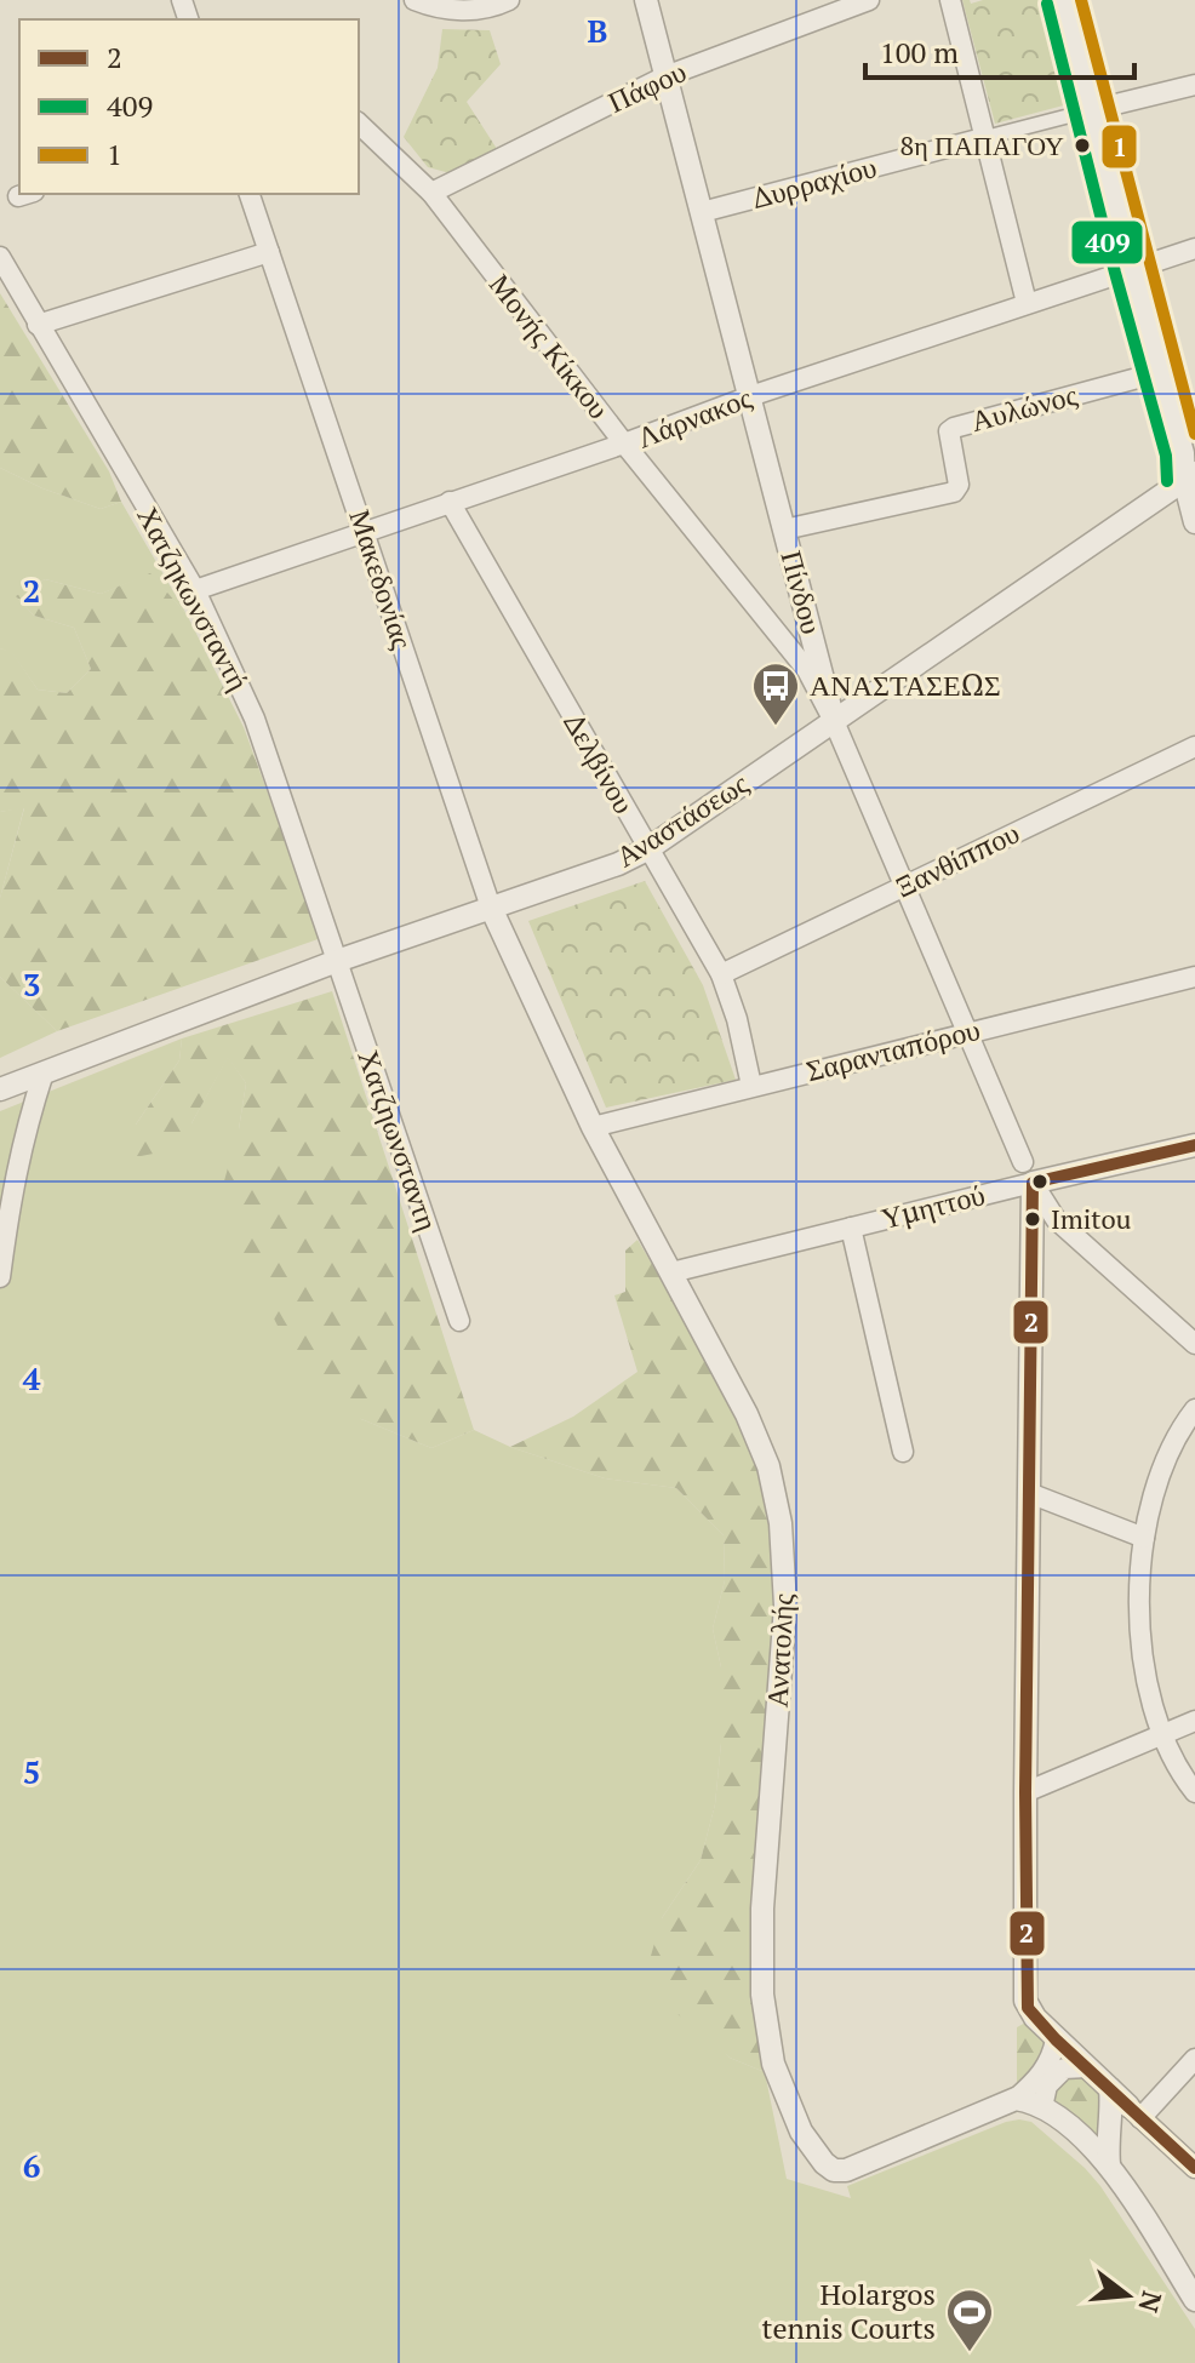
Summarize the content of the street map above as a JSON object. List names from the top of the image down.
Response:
{
  "streets": {
    "street": [
      "Πάφου",
      "Δυρραχίου",
      "Μονής Κίκκου",
      "Αυλώνος",
      "Λάρνακος",
      "Μακεδονίας",
      "Πίνδου",
      "Χατζηκωνσταντή",
      "Δελβίνου",
      "Αναστάσεως",
      "Ξανθίππου",
      "Σαρανταπόρου",
      "Χατζηωνσταντη",
      "Υμηττού",
      "Ανατολής"
    ]
  },
  "crossings": [
    ["Πάφου", "Μονής Κίκκου"],
    ["Πάφου", "Πίνδου"],
    ["Δυρραχίου", "Πίνδου"],
    ["Μονής Κίκκου", "Λάρνακος"],
    ["Μονής Κίκκου", "Πίνδου"],
    ["Μονής Κίκκου", "Αναστάσεως"],
    ["Αυλώνος", "Πίνδου"],
    ["Λάρνακος", "Μακεδονίας"],
    ["Λάρνακος", "Πίνδου"],
    ["Λάρνακος", "Χατζηκωνσταντή"],
    ["Λάρνακος", "Δελβίνου"],
    ["Μακεδονίας", "Αναστάσεως"],
    ["Μακεδονίας", "Ανατολής"],
    ["Πίνδου", "Αναστάσεως"],
    ["Πίνδου", "Ξανθίππου"],
    ["Πίνδου", "Σαρανταπόρου"],
    ["Πίνδου", "Υμηττού"],
    ["Χατζηκωνσταντή", "Αναστάσεως"],
    ["Χατζηκωνσταντή", "Χατζηωνσταντη"],
    ["Δελβίνου", "Αναστάσεως"],
    ["Δελβίνου", "Ξανθίππου"],
    ["Δελβίνου", "Σαρανταπόρου"],
    ["Αναστάσεως", "Χατζηωνσταντη"],
    ["Αναστάσεως", "Ανατολής"],
    ["Σαρανταπόρου", "Ανατολής"],
    ["Υμηττού", "Ανατολής"]
  ],
  "places": {
    "other": ["8η ΠΑΠΑΓΟΥ", "Imitou"],
    "bus stop": ["ΑΝΑΣΤΑΣΕΩΣ"],
    "sports": ["Holargos tennis Courts"]
  },
  "lines": ["transit line 1", "transit line 409", "transit line 2"],
  "legend": ["2", "409", "1"],
  "scale_bar": "100 m",
  "north": "right",
  "grid": {
    "columns": ["B"],
    "rows": [
      "2",
      "3",
      "4",
      "5",
      "6"
    ]
  }
}
